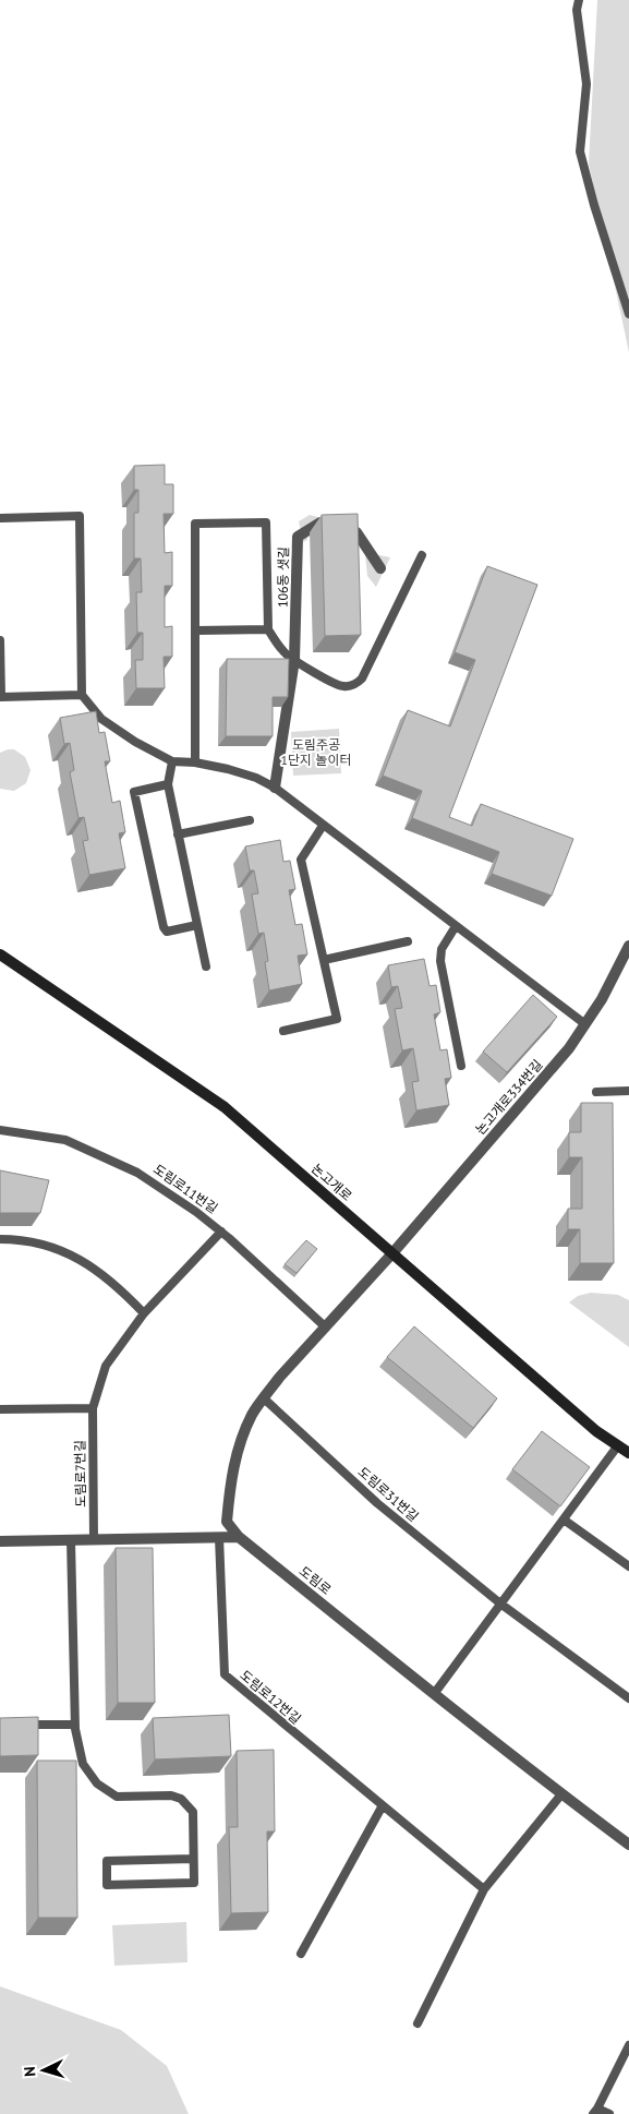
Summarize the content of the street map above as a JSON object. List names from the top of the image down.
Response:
{
  "streets": {
    "main road": ["논고개로"],
    "street": ["106동 샛길", "논고개로334번길", "도림로"],
    "lane": [
      "도림로11번길",
      "도림로7번길",
      "도림로31번길",
      "도림로12번길"
    ]
  },
  "crossings": [
    ["논고개로334번길", "논고개로"],
    ["도림로11번길", "도림로7번길"]
  ],
  "parks": ["도림주공 1단지 놀이터"],
  "north": "left"
}
